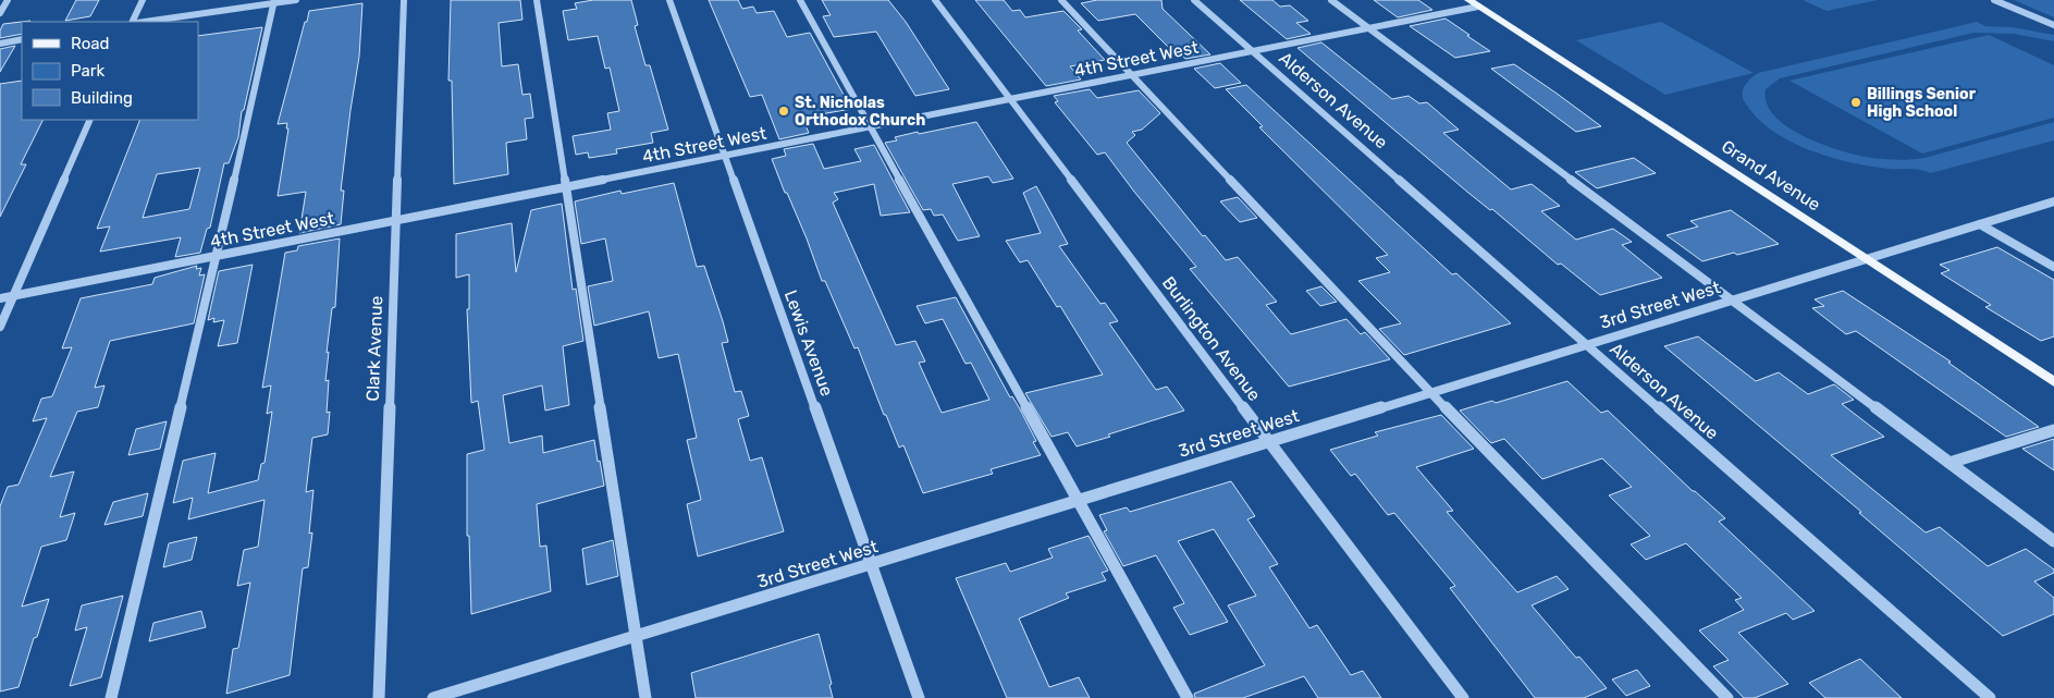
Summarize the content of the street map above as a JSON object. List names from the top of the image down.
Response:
{
  "streets": {
    "main road": ["Grand Avenue"],
    "street": [
      "4th Street West",
      "Alderson Avenue",
      "3rd Street West",
      "Burlington Avenue",
      "Lewis Avenue",
      "Clark Avenue"
    ]
  },
  "crossings": [
    ["4th Street West", "Alderson Avenue"],
    ["4th Street West", "Grand Avenue"],
    ["4th Street West", "Burlington Avenue"],
    ["4th Street West", "Lewis Avenue"],
    ["4th Street West", "Clark Avenue"],
    ["Alderson Avenue", "3rd Street West"],
    ["Grand Avenue", "3rd Street West"],
    ["3rd Street West", "Burlington Avenue"],
    ["3rd Street West", "Lewis Avenue"]
  ],
  "places": ["Billings Senior High School", "St. Nicholas Orthodox Church"],
  "legend": ["Road", "Park", "Building"]
}
